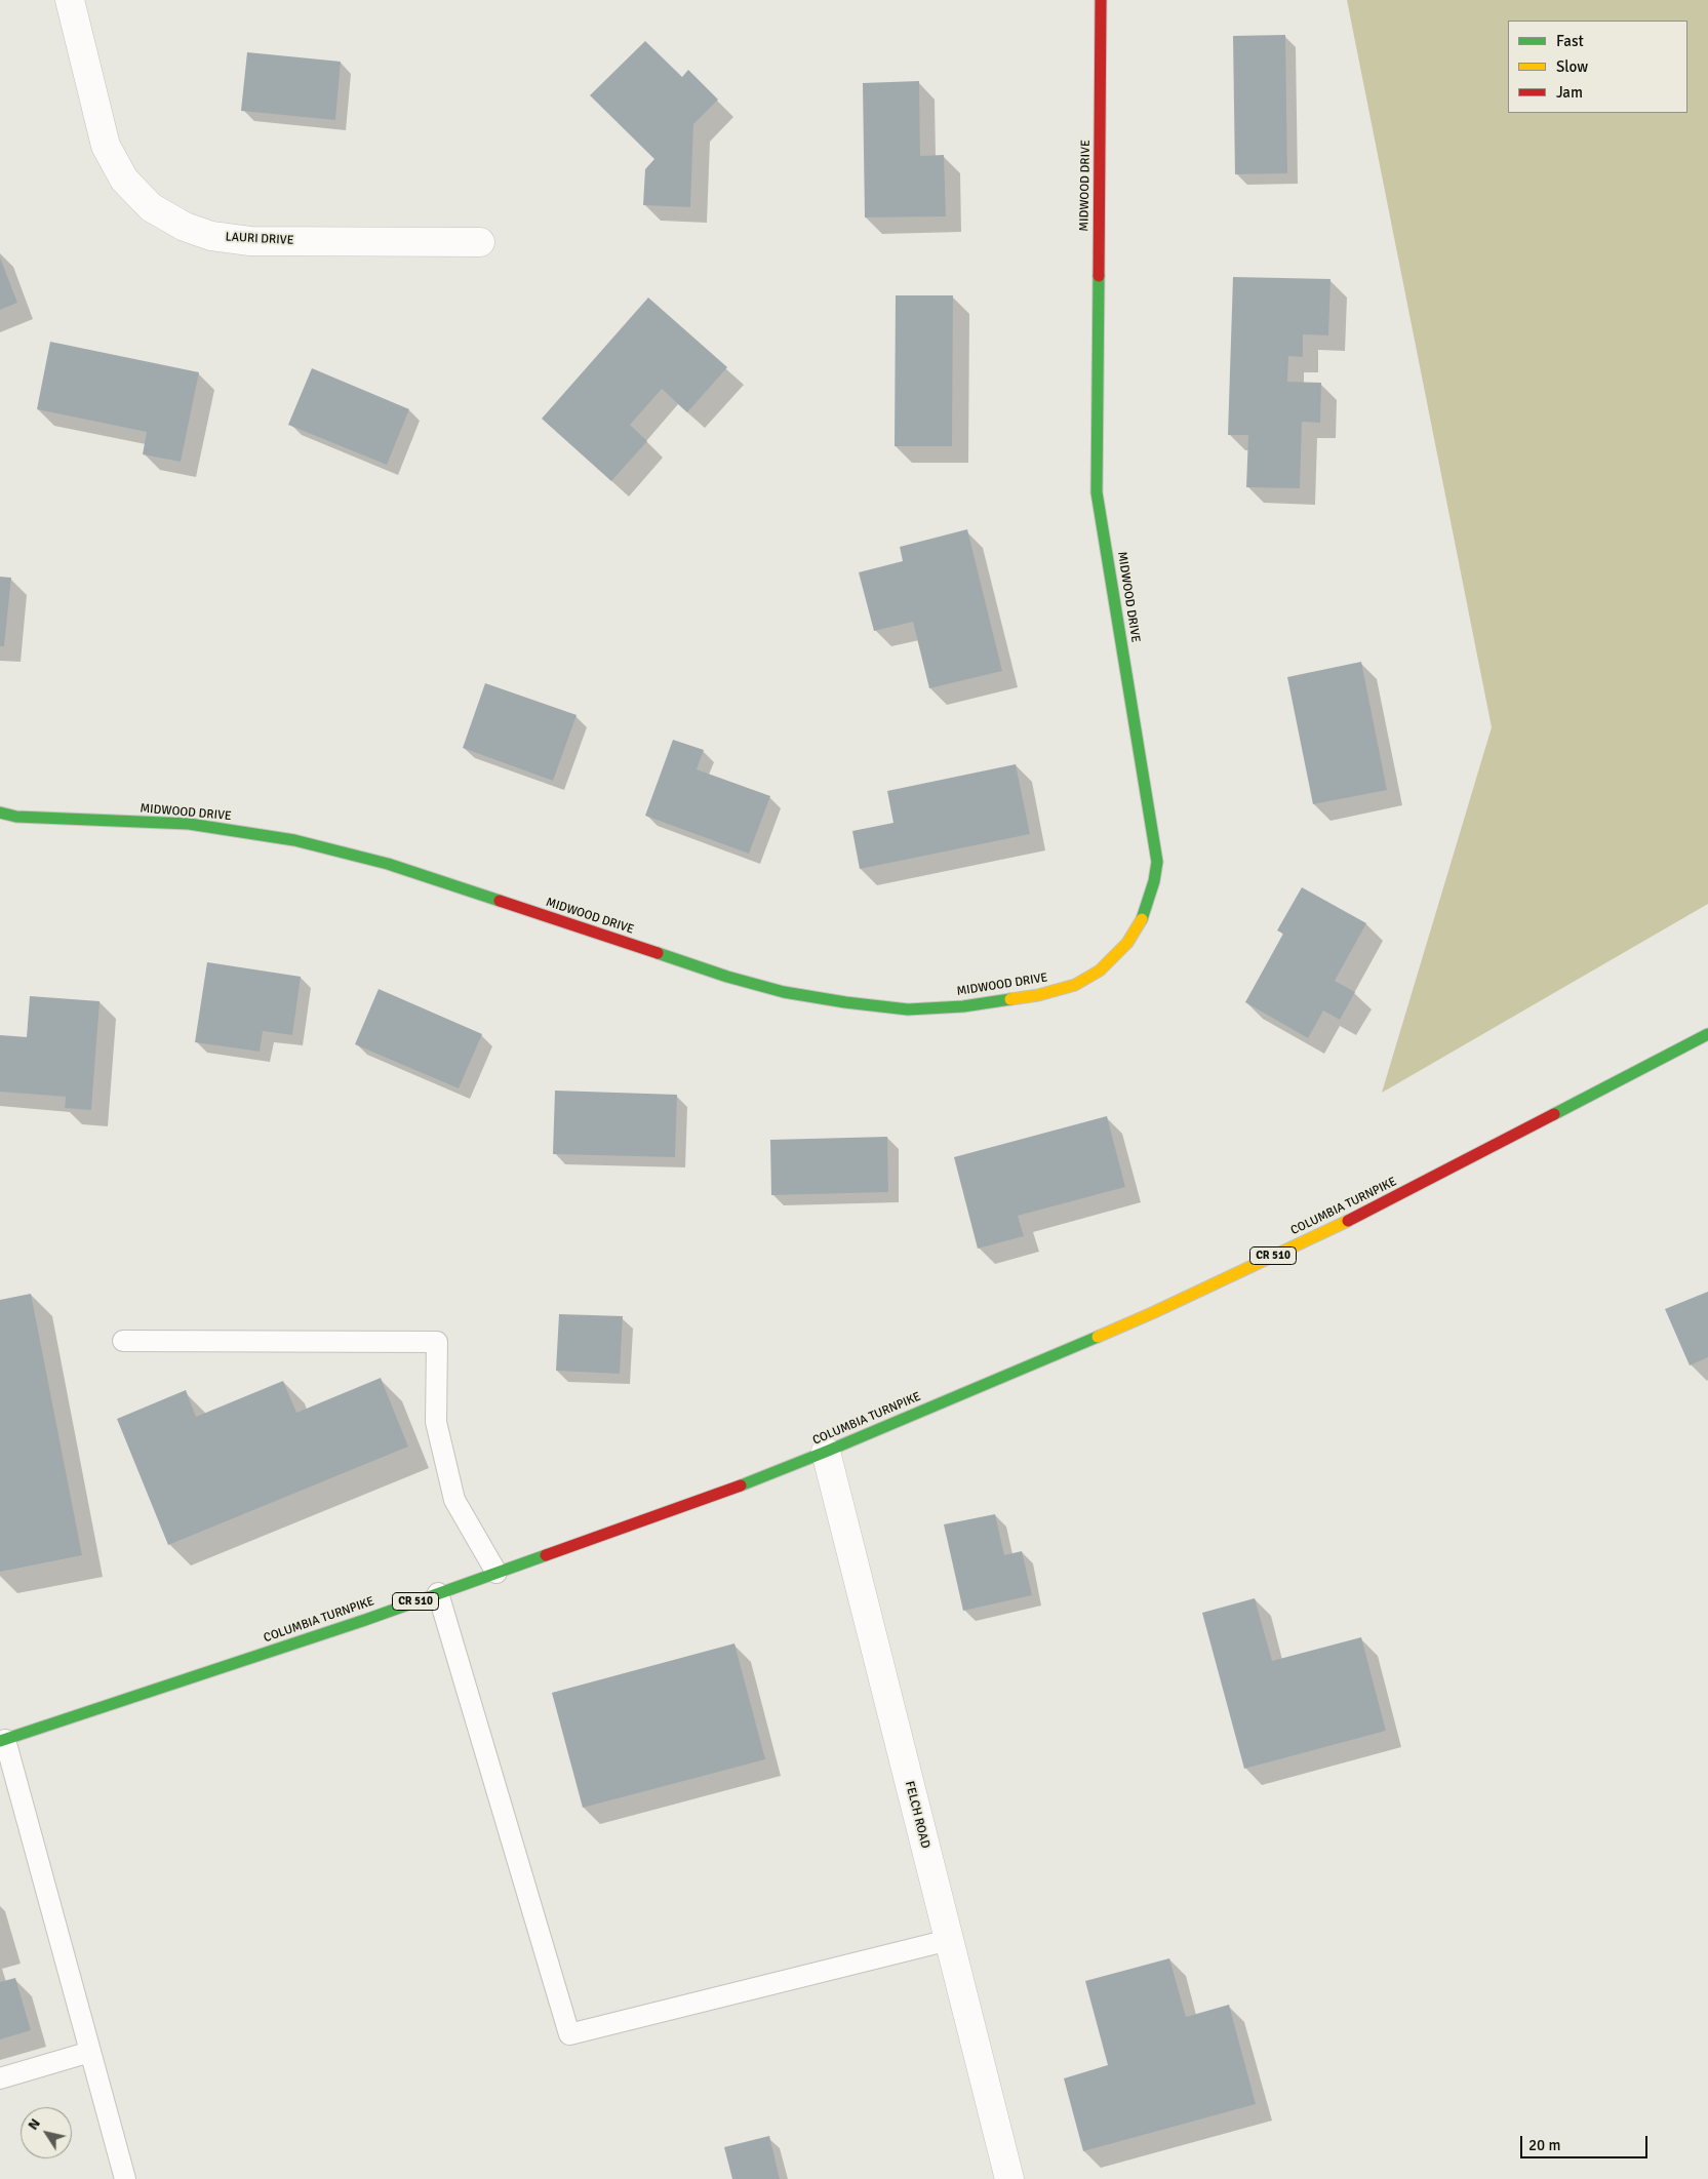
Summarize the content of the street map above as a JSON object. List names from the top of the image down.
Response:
{
  "streets": {
    "street": [
      "MIDWOOD DRIVE",
      "LAURI DRIVE",
      "COLUMBIA TURNPIKE",
      "CR 510",
      "FELCH ROAD"
    ]
  },
  "crossings": [
    ["COLUMBIA TURNPIKE", "FELCH ROAD"]
  ],
  "legend": ["Fast", "Slow", "Jam"],
  "scale_bar": "20 m",
  "north": "top left"
}
